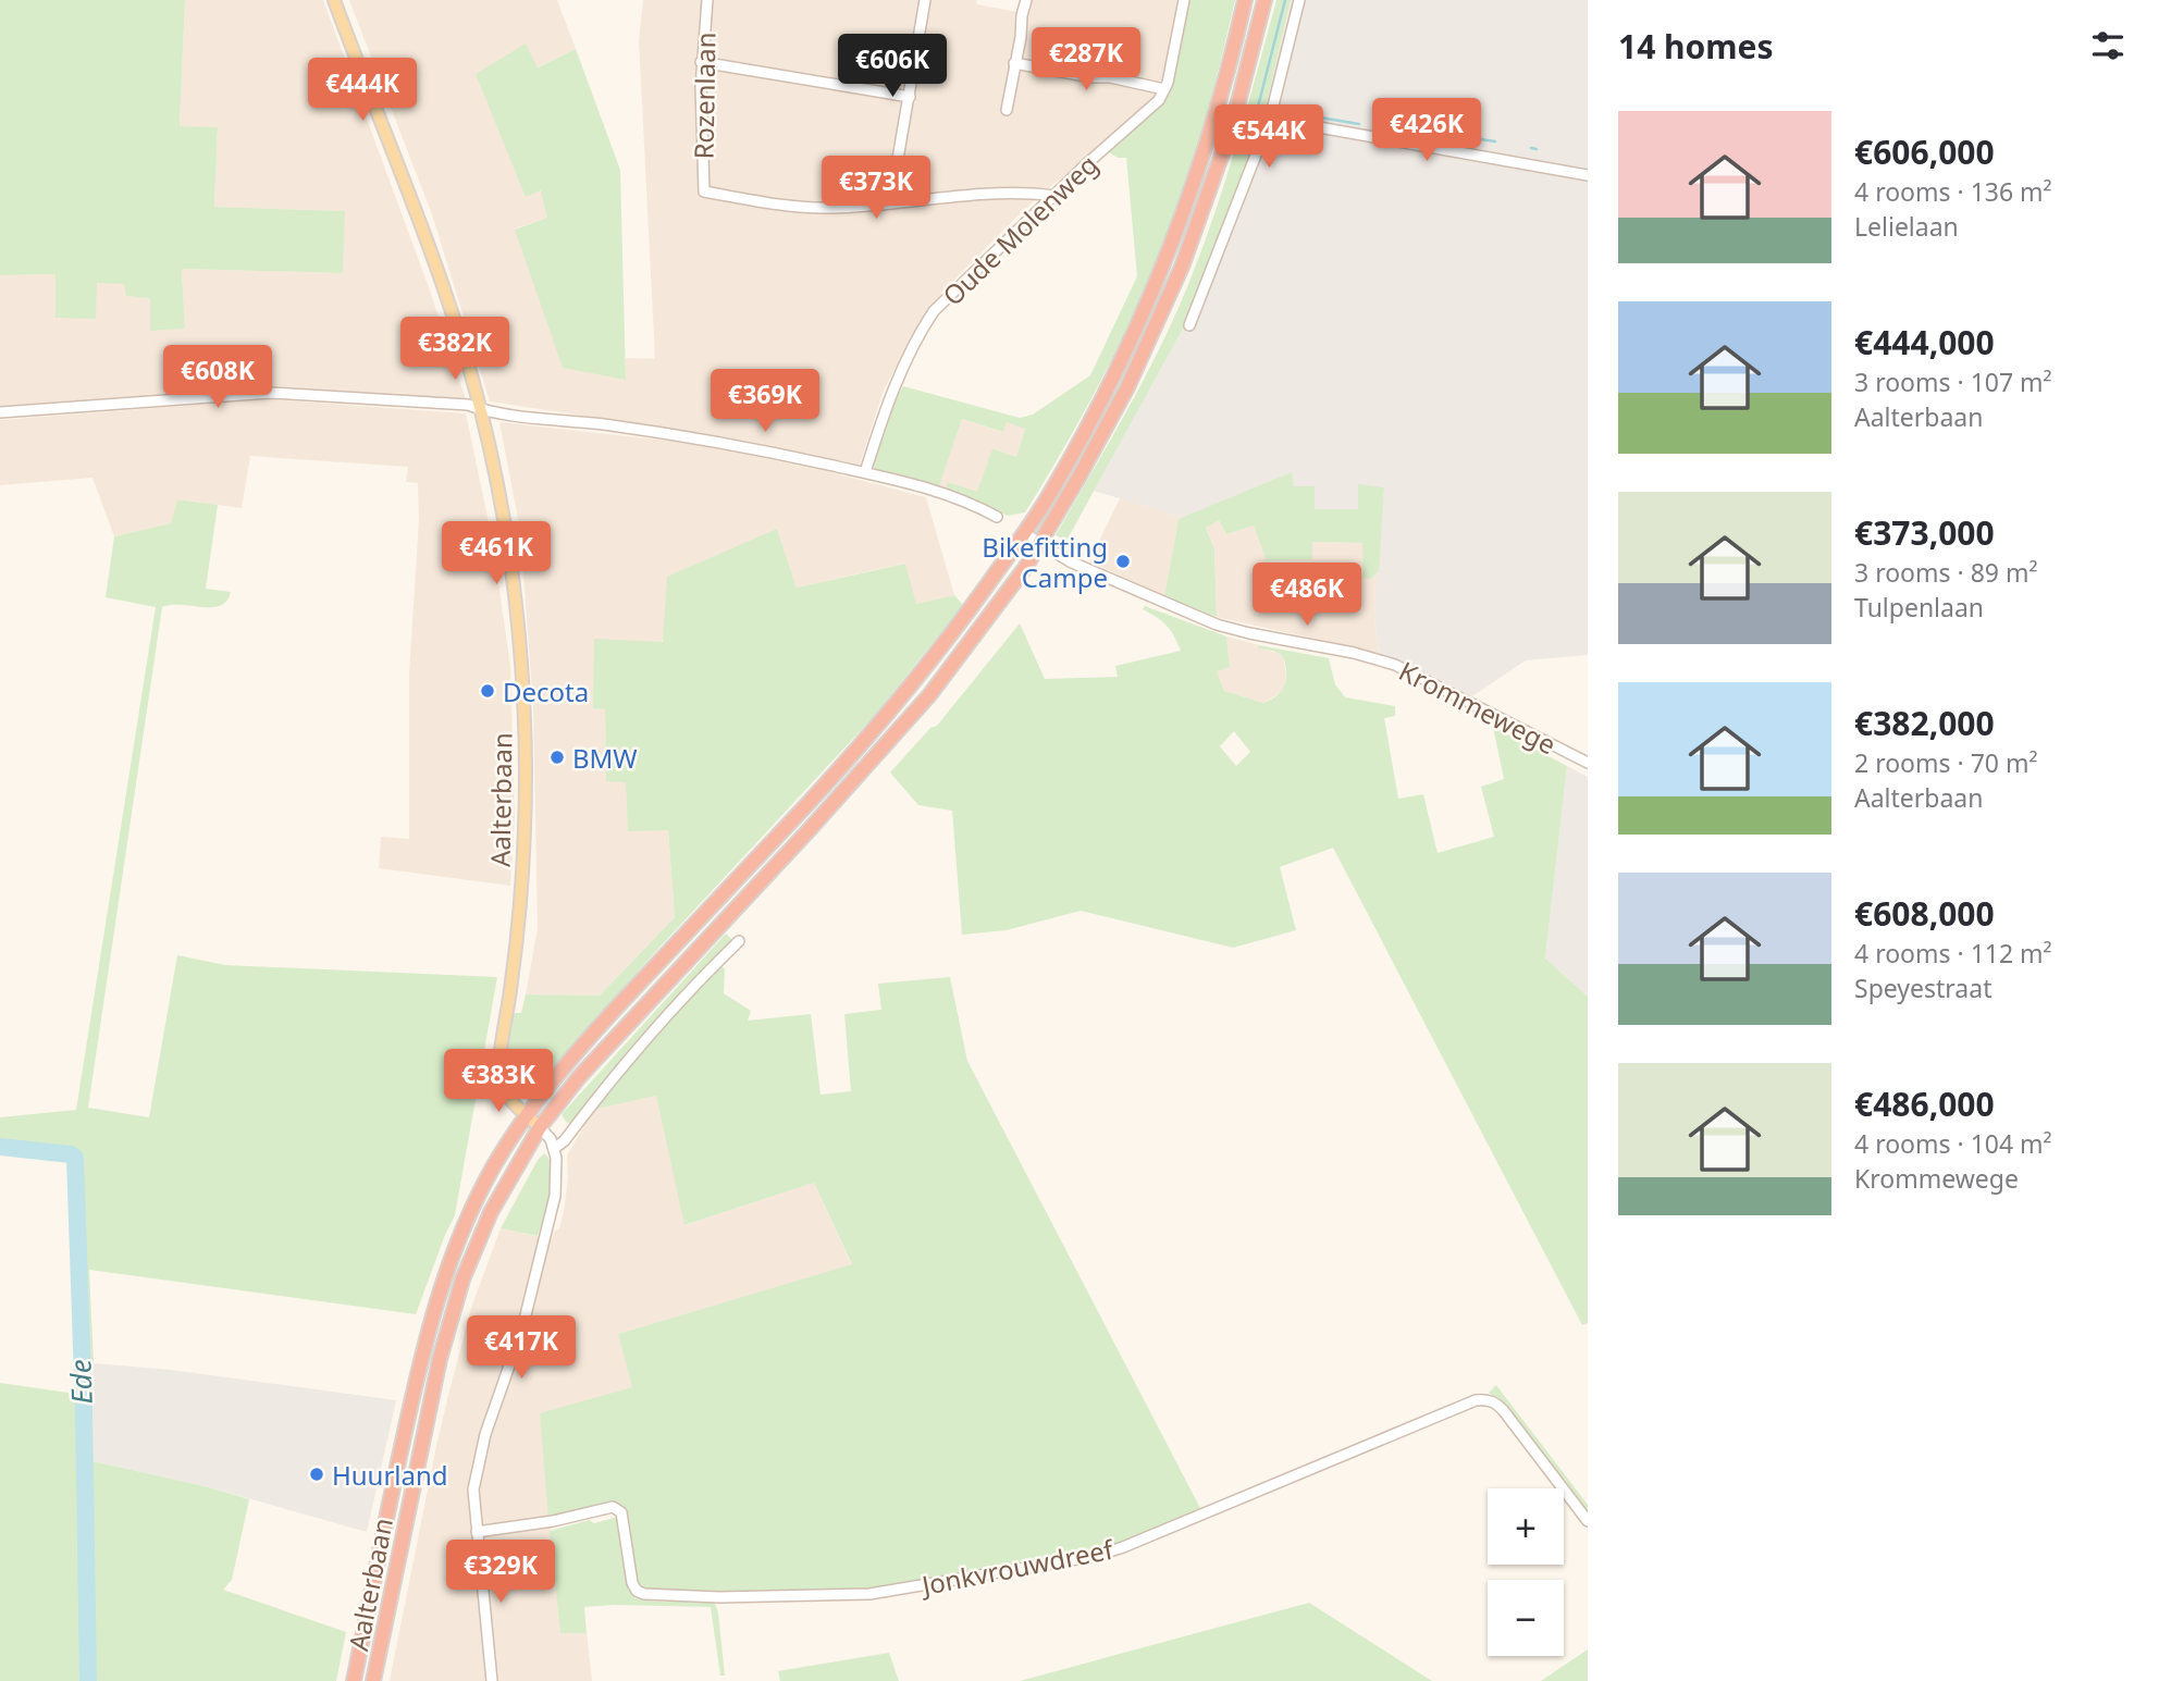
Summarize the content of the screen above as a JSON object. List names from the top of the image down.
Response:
{
  "streets": {
    "highway": ["Aalterbaan"],
    "street": [
      "Rozenlaan",
      "Oude Molenweg",
      "Krommewege",
      "Jonkvrouwdreef"
    ]
  },
  "water": ["Ede"],
  "places": [
    "Bikefitting Campe",
    "Decota",
    "BMW",
    "Huurland"
  ],
  "page": {
    "heading": "14 homes",
    "price": [
      "€287K",
      "€606K",
      "€444K",
      "€426K",
      "€544K",
      "€373K",
      "€382K",
      "€608K",
      "€369K",
      "€461K",
      "€486K",
      "€383K",
      "€417K",
      "€329K"
    ],
    "list": [
      {
        "name": "€606,000",
        "note": "4 rooms · 136 m² · Lelielaan"
      },
      {
        "name": "€444,000",
        "note": "3 rooms · 107 m² · Aalterbaan"
      },
      {
        "name": "€373,000",
        "note": "3 rooms · 89 m² · Tulpenlaan"
      },
      {
        "name": "€382,000",
        "note": "2 rooms · 70 m² · Aalterbaan"
      },
      {
        "name": "€608,000",
        "note": "4 rooms · 112 m² · Speyestraat"
      },
      {
        "name": "€486,000",
        "note": "4 rooms · 104 m² · Krommewege"
      }
    ],
    "map_buttons": ["+", "−"]
  }
}
